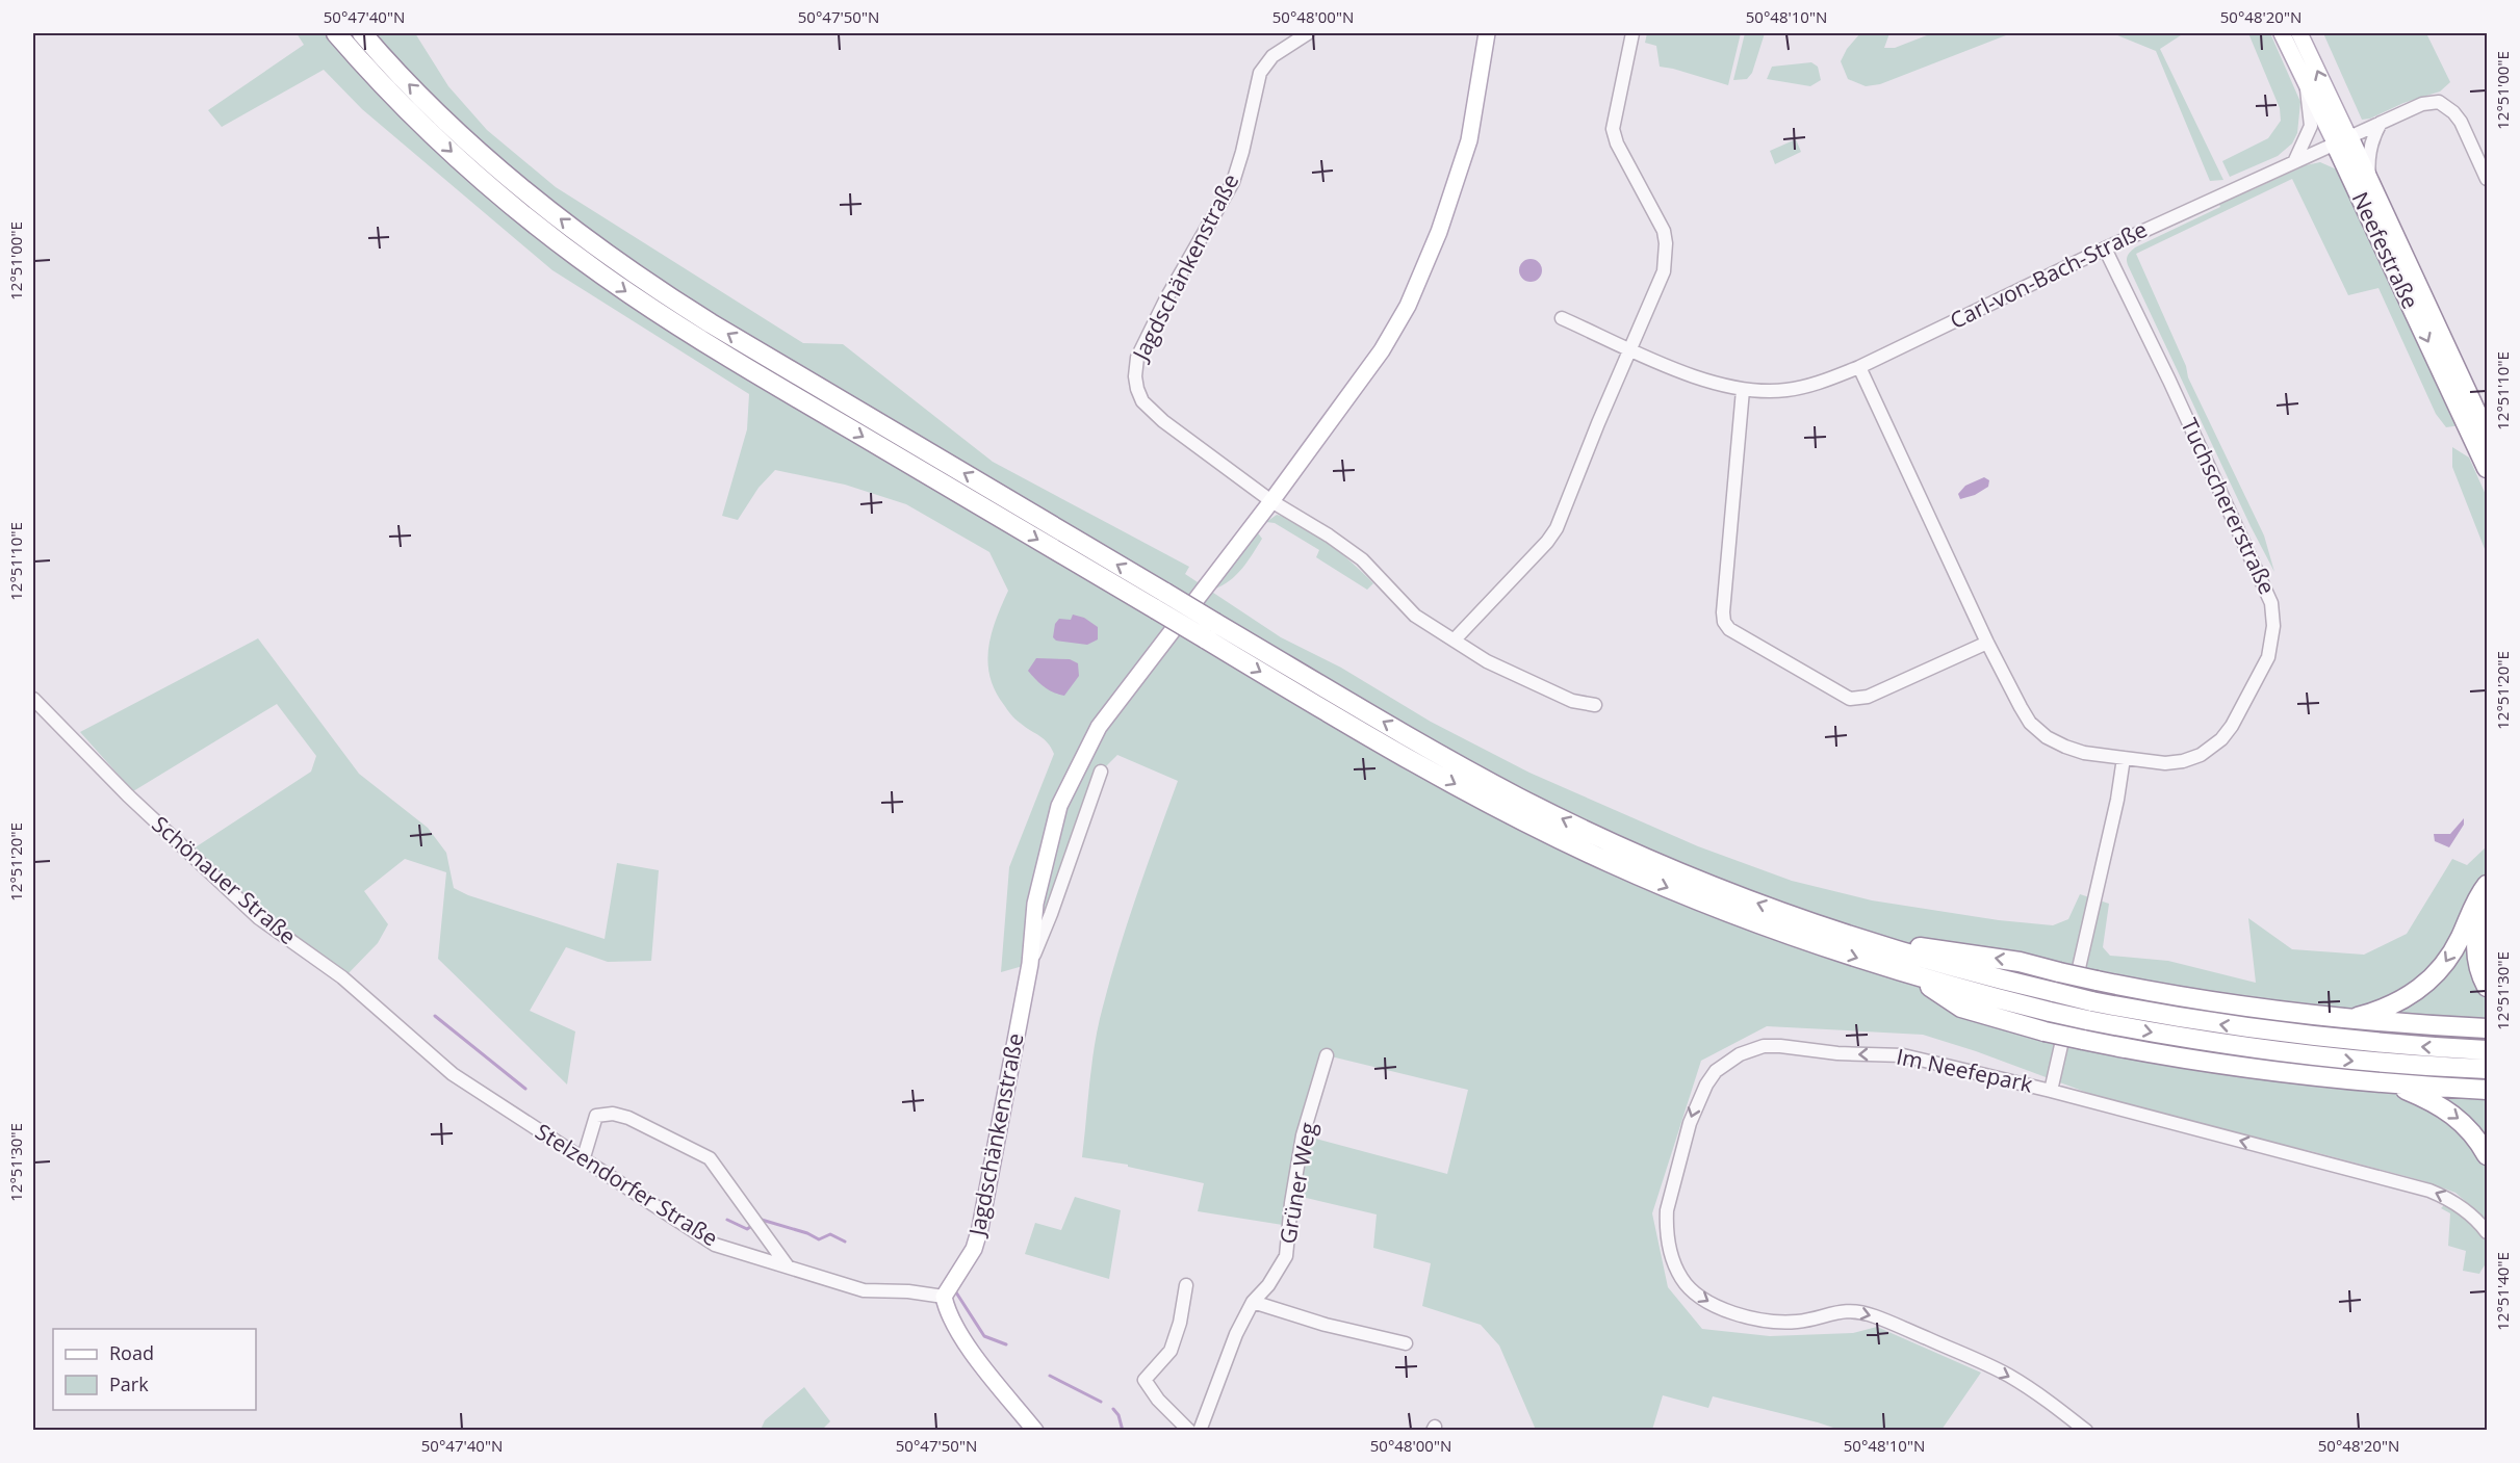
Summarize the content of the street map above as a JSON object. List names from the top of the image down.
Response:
{
  "streets": {
    "highway": ["Neefestraße"],
    "main road": ["Jagdschänkenstraße"],
    "street": [
      "Carl-von-Bach-Straße",
      "Tuchschererstraße",
      "Schönauer Straße",
      "Im Neefepark",
      "Grüner Weg",
      "Stelzendorfer Straße"
    ]
  },
  "crossings": [
    ["Neefestraße", "Carl-von-Bach-Straße"],
    ["Jagdschänkenstraße", "Stelzendorfer Straße"],
    ["Carl-von-Bach-Straße", "Tuchschererstraße"],
    ["Schönauer Straße", "Stelzendorfer Straße"]
  ],
  "legend": ["Road", "Park"],
  "coordinates": [
    "50°47'40\"N",
    "50°47'50\"N",
    "50°48'00\"N",
    "50°48'10\"N",
    "50°48'20\"N",
    "12°51'00\"E",
    "12°51'10\"E",
    "12°51'20\"E",
    "12°51'30\"E",
    "12°51'40\"E"
  ]
}
